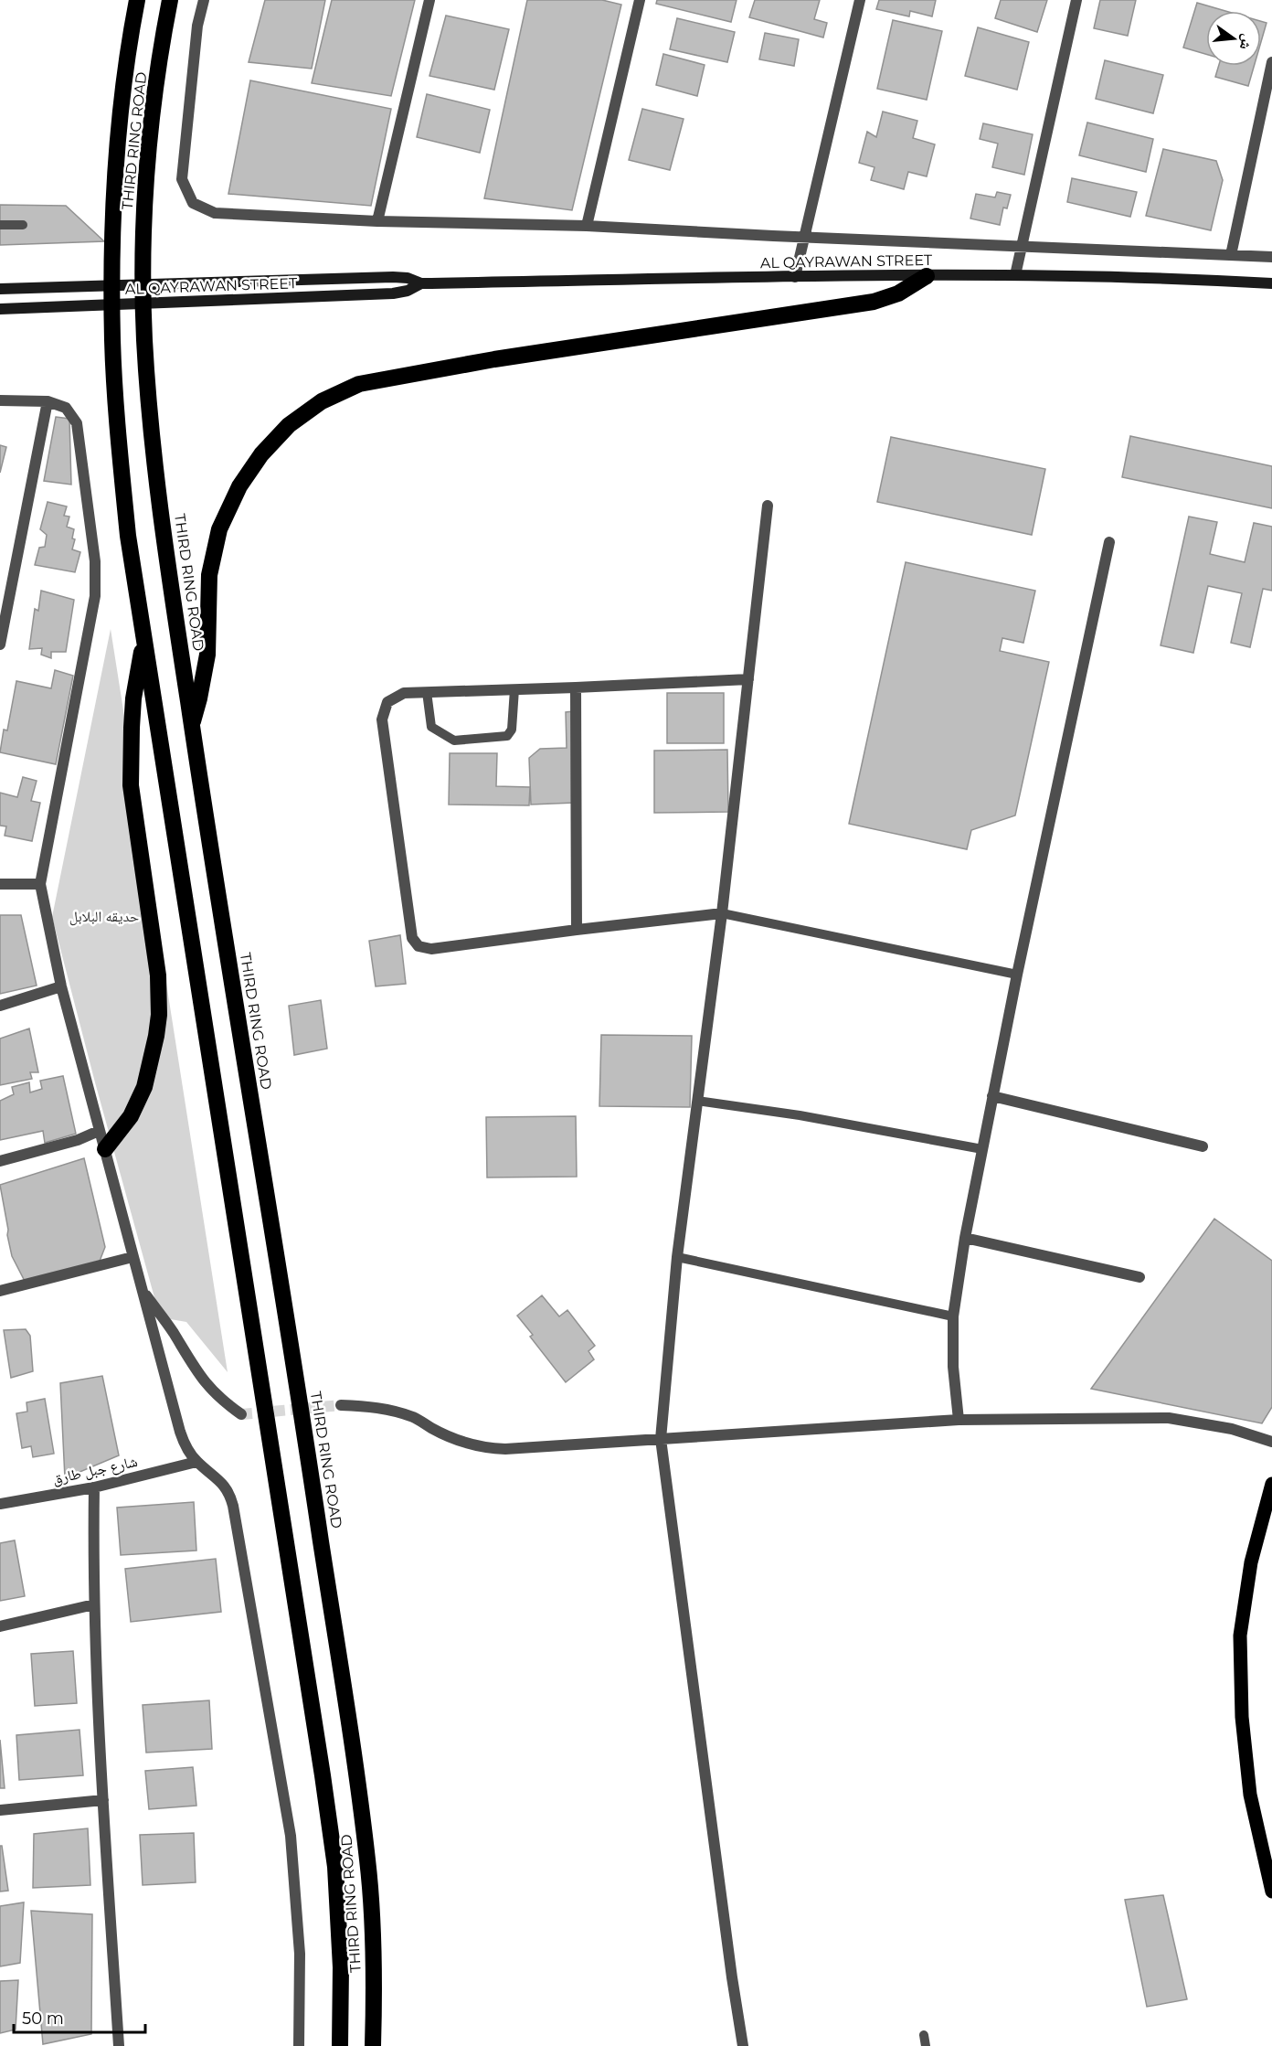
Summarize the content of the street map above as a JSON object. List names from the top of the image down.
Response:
{
  "streets": {
    "highway": ["THIRD RING ROAD"],
    "main road": ["AL QAYRAWAN STREET"],
    "street": ["شارع جبل طارق"]
  },
  "parks": ["حديقه البلابل"],
  "scale_bar": "50 m",
  "north": "right"
}
